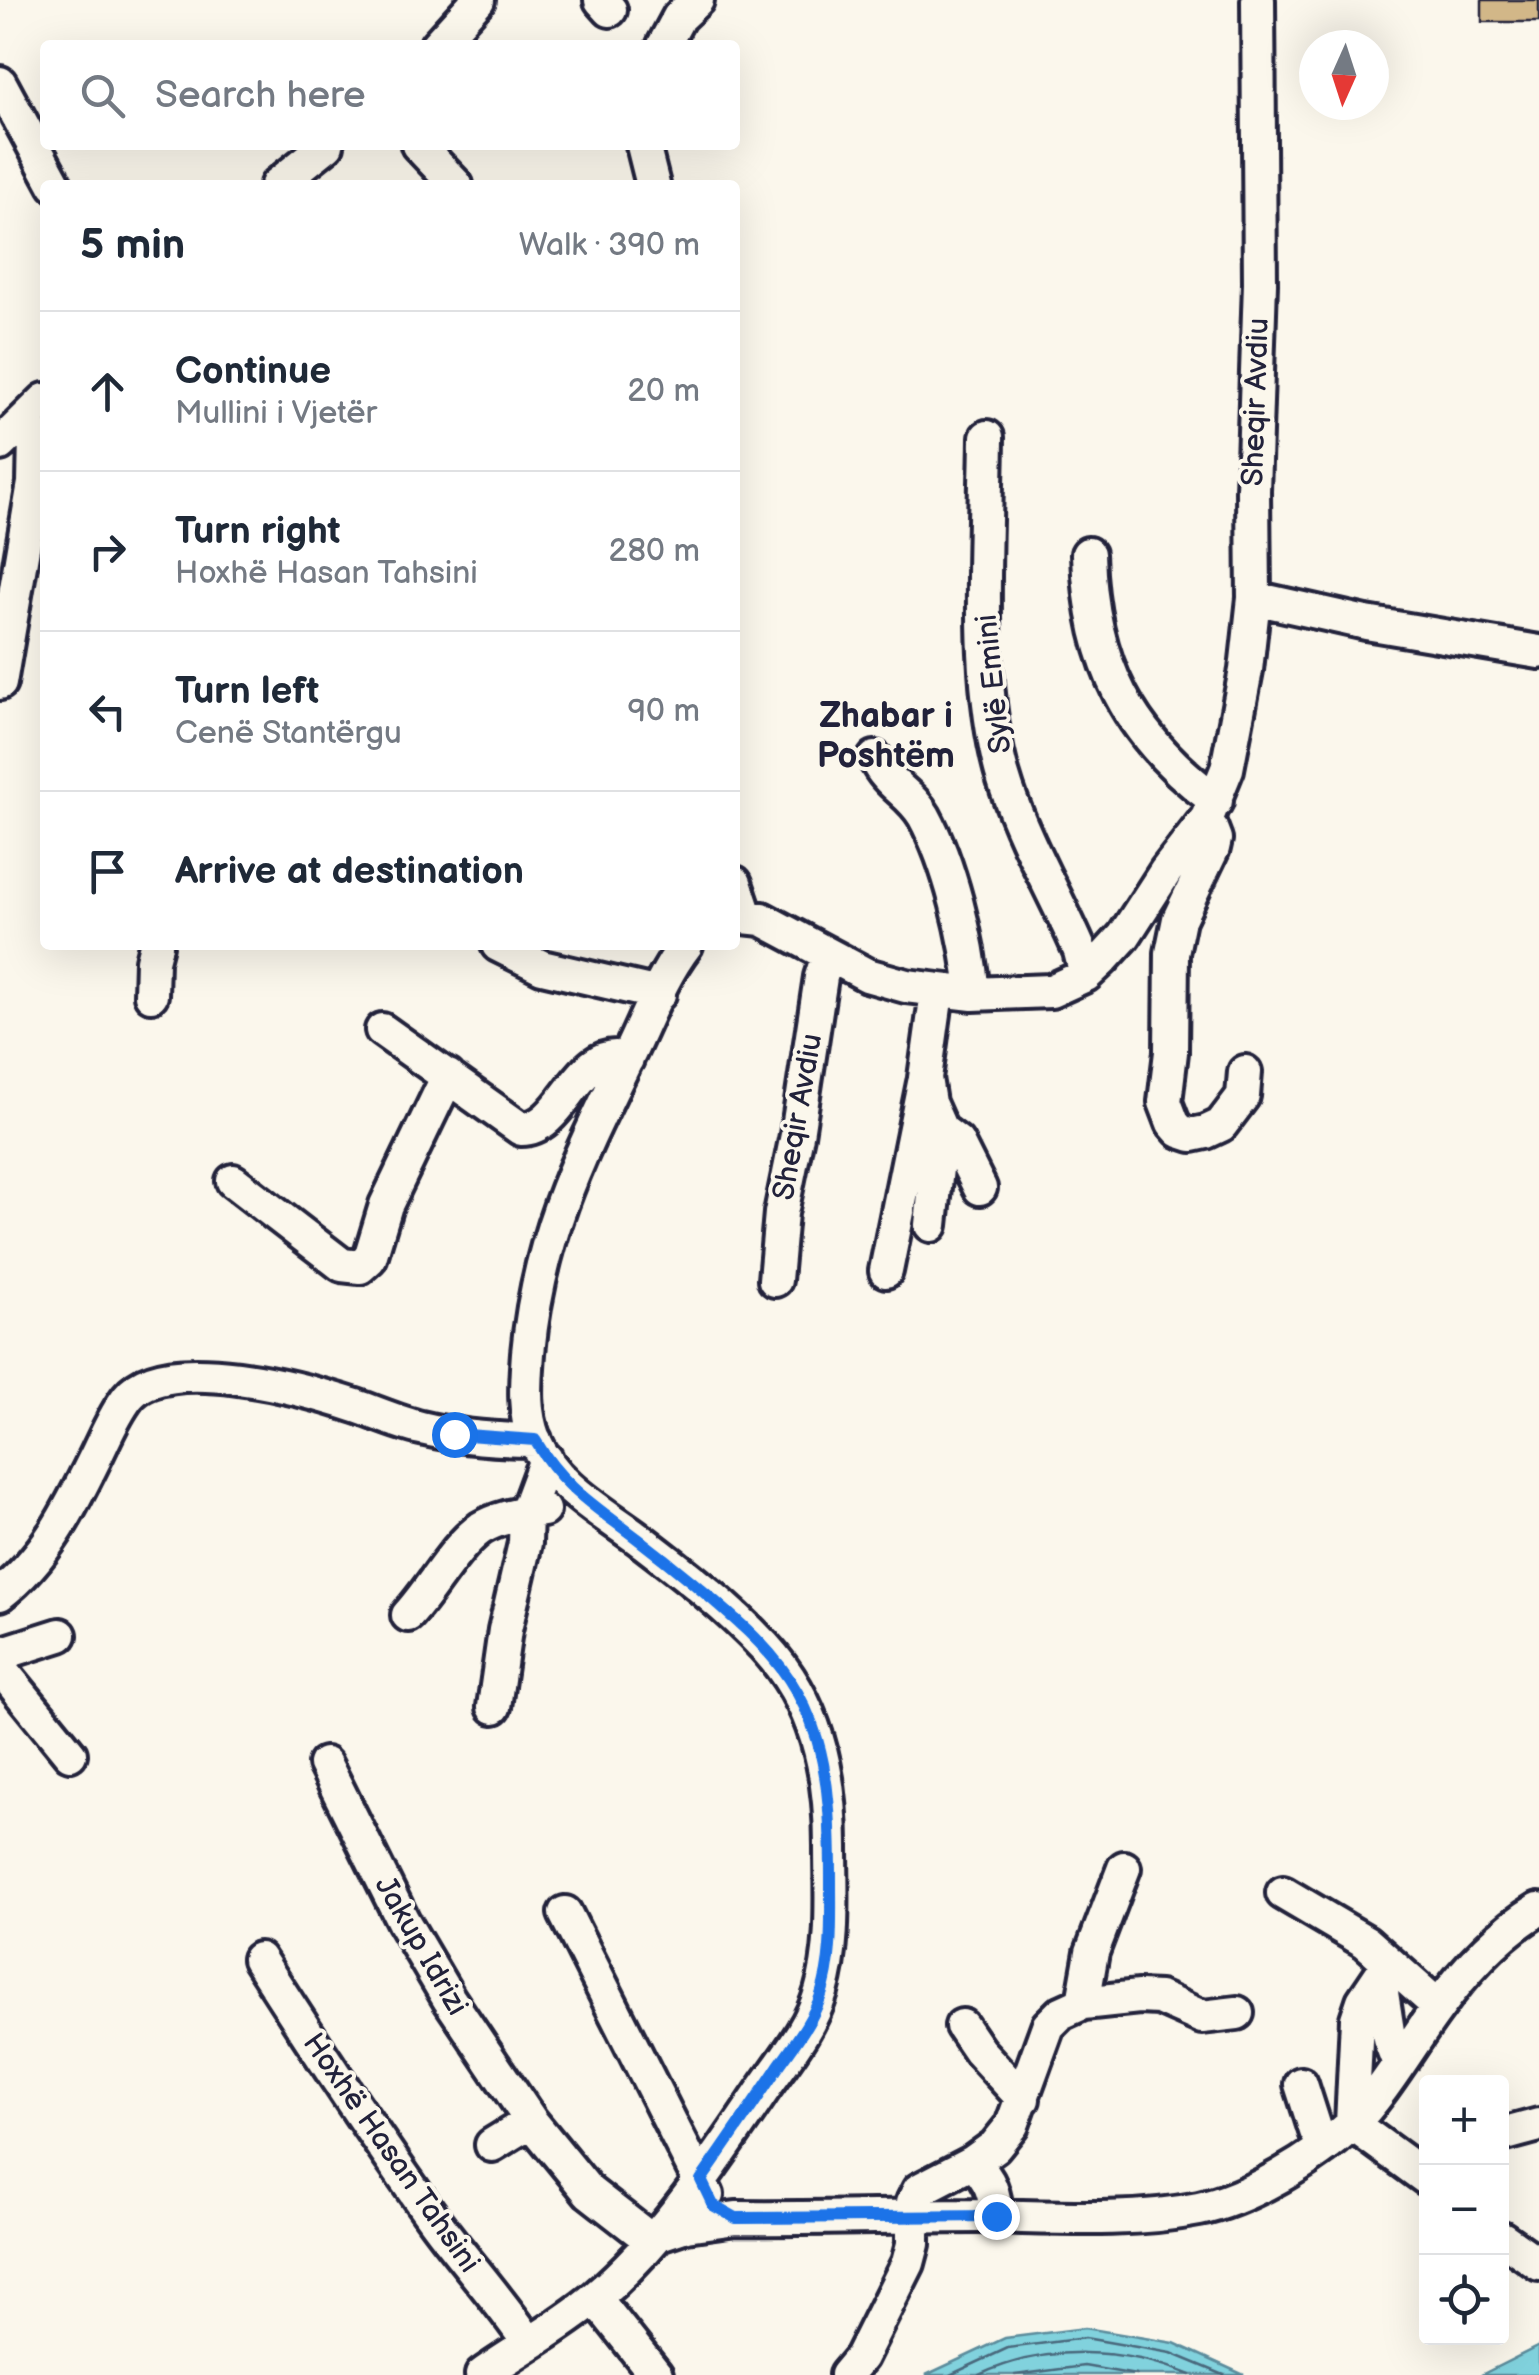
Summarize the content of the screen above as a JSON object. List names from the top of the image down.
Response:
{
  "streets": {
    "street": [
      "Sheqir Avdiu",
      "Sylë Emini",
      "Jakup Idrizi",
      "Hoxhë Hasan Tahsini"
    ]
  },
  "crossings": [
    ["Sheqir Avdiu", "Sylë Emini"]
  ],
  "districts": ["Zhabar i Poshtëm"],
  "north": "bottom",
  "page": {
    "search": "Search here",
    "heading": ["5 min", "Walk · 390 m"],
    "list": [
      ["Continue", "Mullini i Vjetër", "20 m"],
      ["Turn right", "Hoxhë Hasan Tahsini", "280 m"],
      ["Turn left", "Cenë Stantërgu", "90 m"],
      "Arrive at destination"
    ],
    "map_buttons": ["+", "−"]
  }
}
